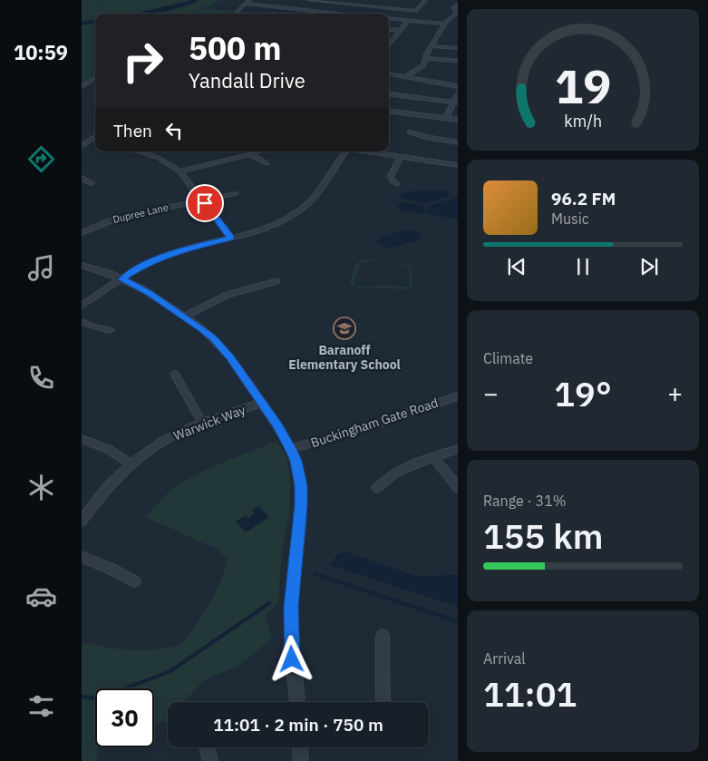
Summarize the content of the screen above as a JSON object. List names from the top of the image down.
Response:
{
  "streets": {
    "street": ["Dupree Lane", "Warwick Way", "Buckingham Gate Road"]
  },
  "places": {
    "school or university": ["Baranoff Elementary School"]
  },
  "page": {
    "tabs": "10:59",
    "turn": ["500 m", "Yandall Drive"],
    "then": "Then",
    "song": ["96.2 FM", "Music"],
    "tile": [
      "Climate",
      ["Range · 31%", "155 km"],
      ["Arrival", "11:01"]
    ],
    "heat": ["−", "19°", "+"],
    "limit": "30",
    "trip": "11:01 · 2 min · 750 m",
    "gauge": ["19", "km/h"]
  }
}
